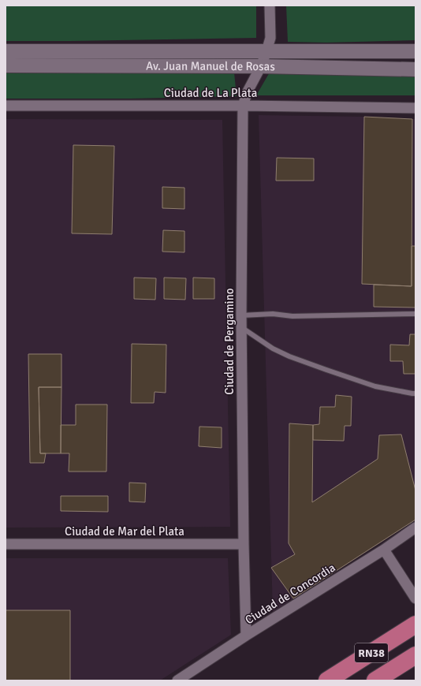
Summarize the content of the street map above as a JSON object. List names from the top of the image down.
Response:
{
  "streets": {
    "highway": ["RN38"],
    "main road": ["Av. Juan Manuel de Rosas"],
    "street": [
      "Ciudad de La Plata",
      "Ciudad de Pergamino",
      "Ciudad de Mar del Plata",
      "Ciudad de Concordia"
    ]
  },
  "crossings": [
    ["Av. Juan Manuel de Rosas", "Ciudad de Pergamino"],
    ["Ciudad de La Plata", "Ciudad de Pergamino"],
    ["Ciudad de Pergamino", "Ciudad de Mar del Plata"],
    ["Ciudad de Pergamino", "Ciudad de Concordia"]
  ]
}
